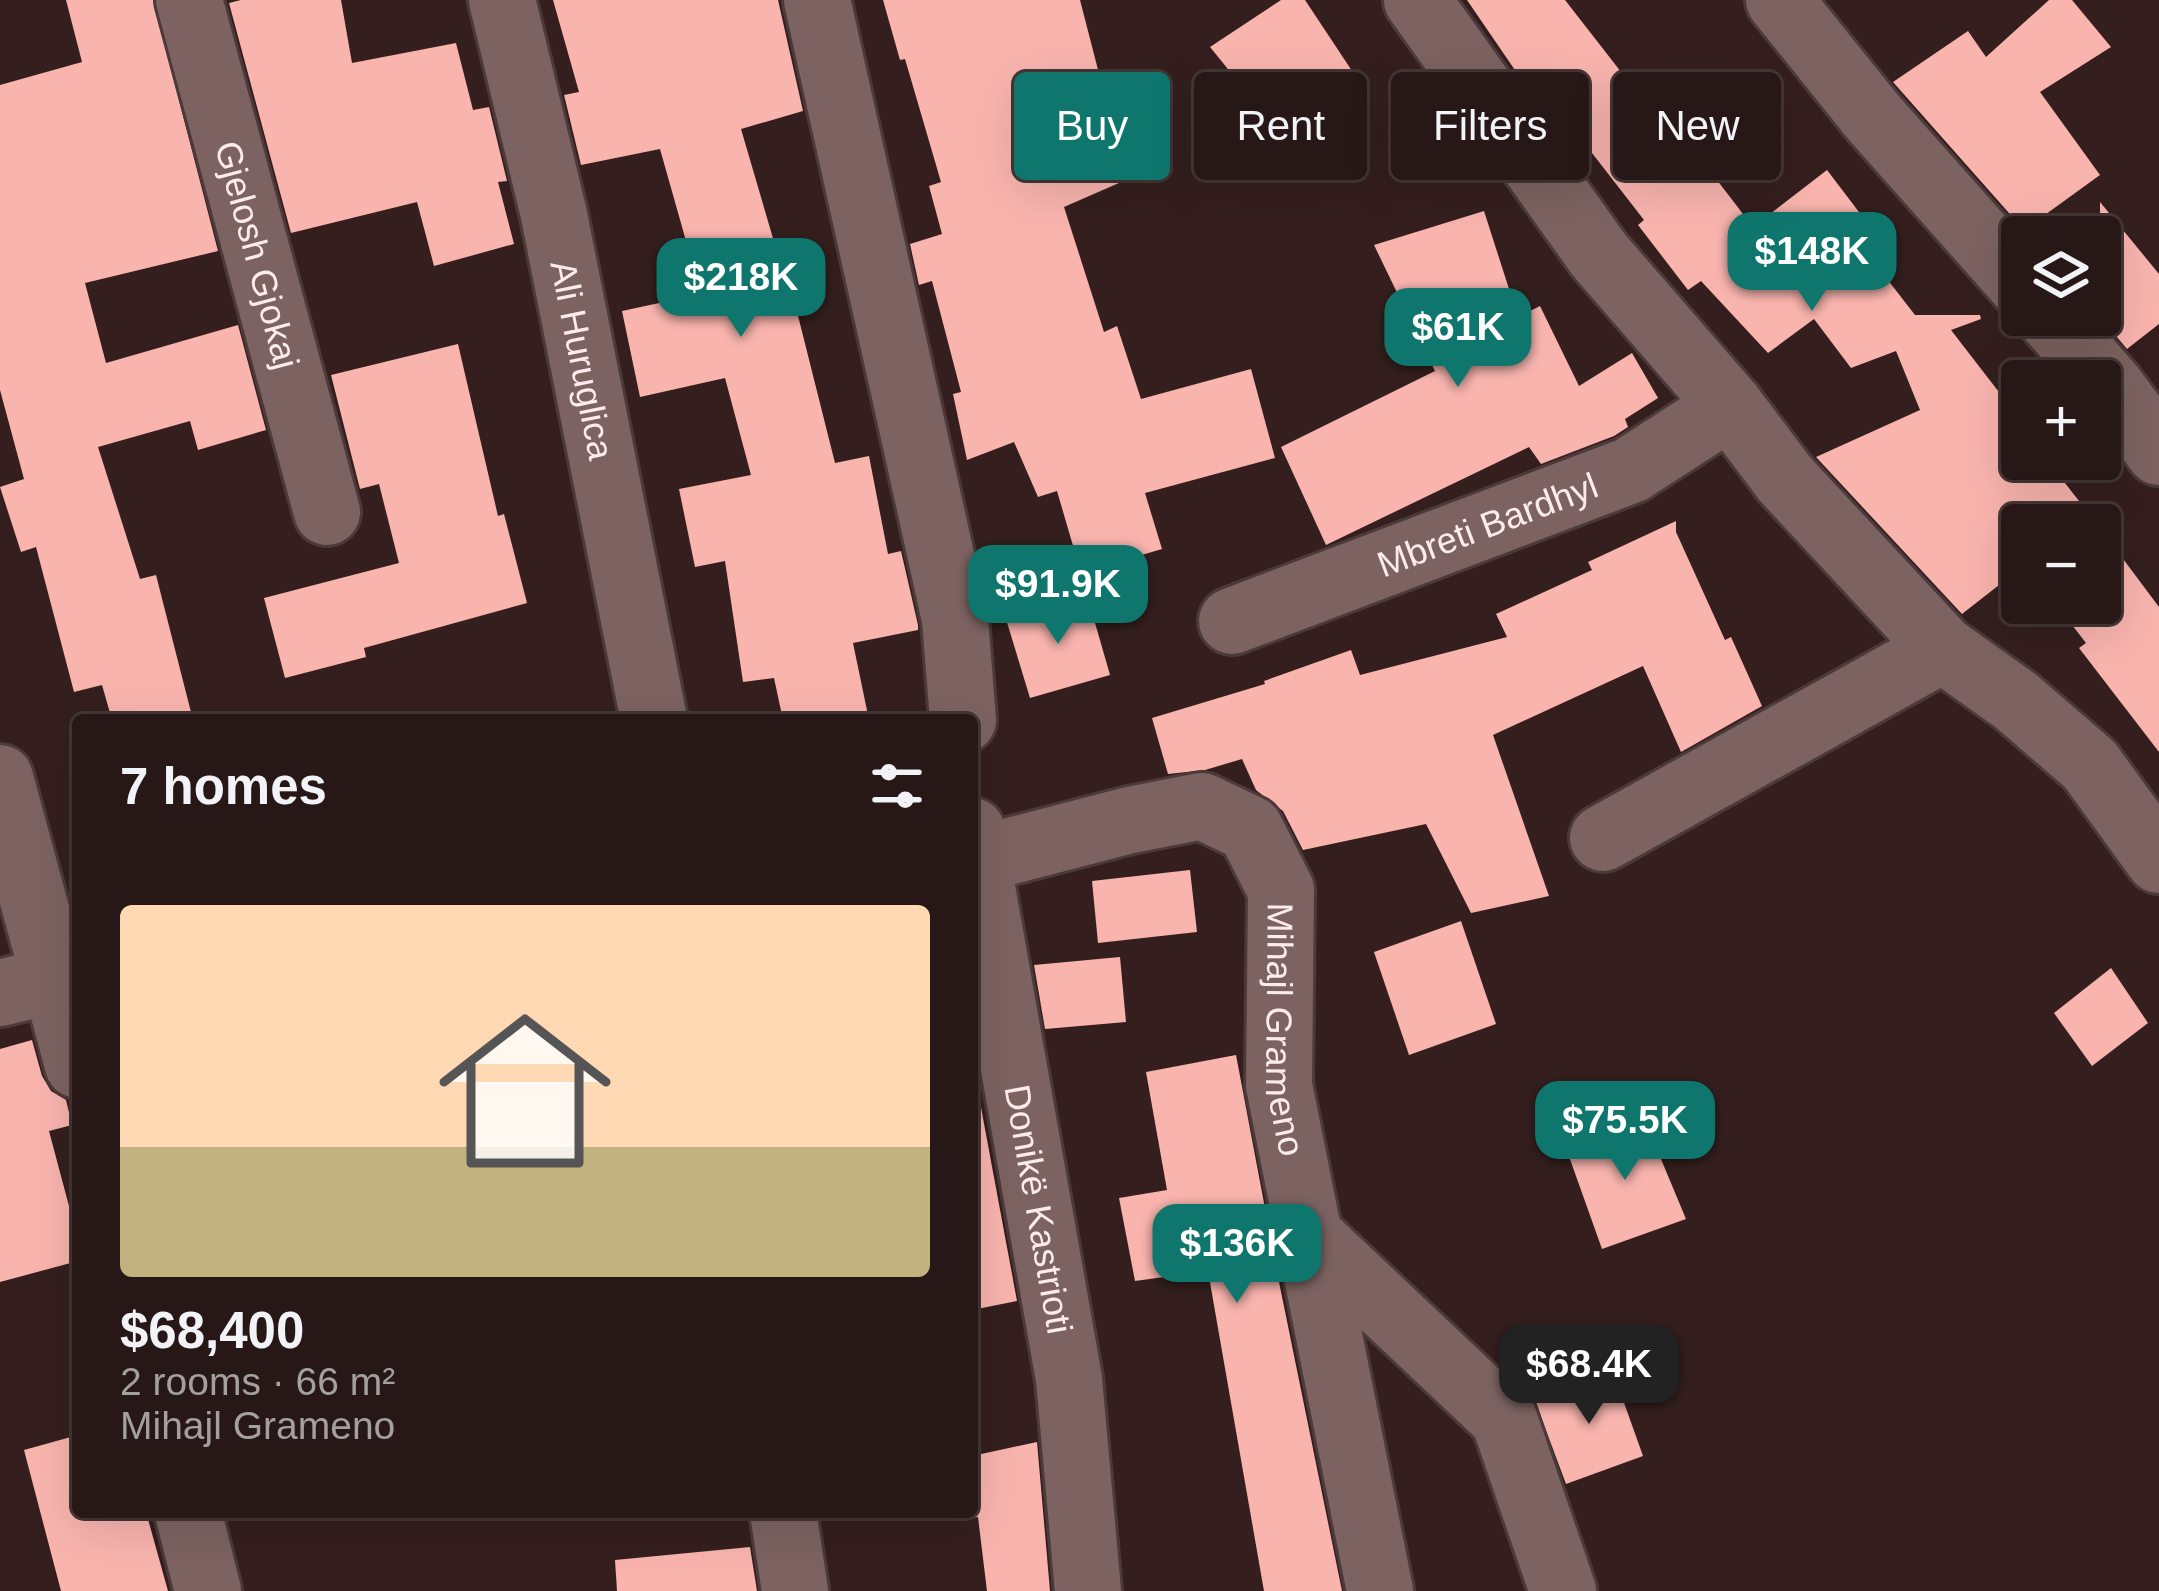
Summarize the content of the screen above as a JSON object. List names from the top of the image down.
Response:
{
  "streets": {
    "street": [
      "Gjelosh Gjokaj",
      "Ali Huruglica",
      "Mbreti Bardhyl",
      "Mihajl Grameno",
      "Donikë Kastrioti"
    ]
  },
  "page": {
    "chip": [
      "Buy",
      "Rent",
      "Filters",
      "New"
    ],
    "price": [
      "$148K",
      "$218K",
      "$61K",
      "$91.9K",
      "$75.5K",
      "$136K",
      "$68.4K"
    ],
    "map_buttons": ["+", "−"],
    "heading": "7 homes",
    "list": [
      {
        "name": "$68,400",
        "note": "2 rooms · 66 m² · Mihajl Grameno"
      }
    ]
  }
}
